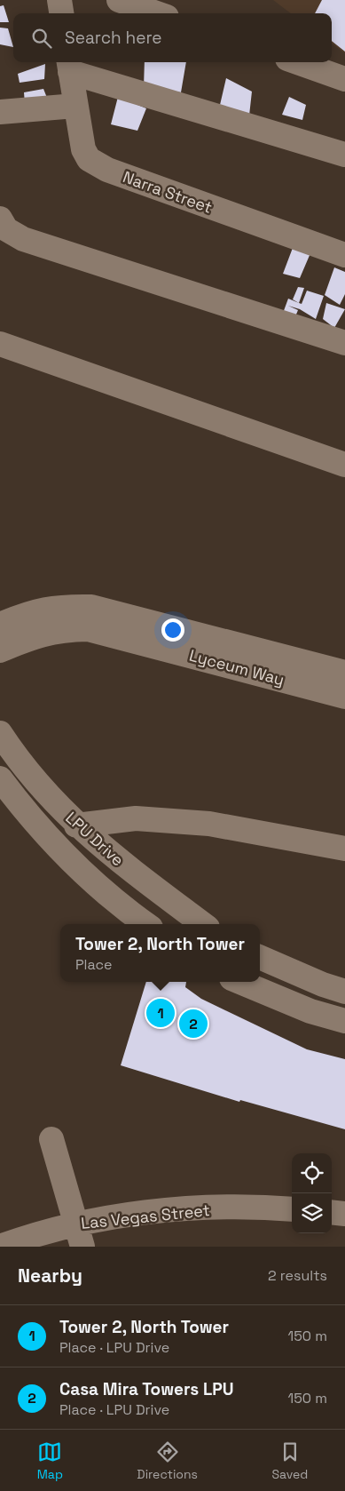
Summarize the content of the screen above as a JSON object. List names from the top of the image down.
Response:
{
  "streets": {
    "street": [
      "Narra Street",
      "Lyceum Way",
      "LPU Drive",
      "Las Vegas Street"
    ]
  },
  "page": {
    "search": "Search here",
    "popup": ["Tower 2, North Tower", "Place"],
    "pins": ["1", "2"],
    "heading": ["Nearby", "2 results"],
    "list": [
      {
        "mark": "1",
        "name": "Tower 2, North Tower",
        "note": "Place · LPU Drive",
        "value": "150 m"
      },
      {
        "mark": "2",
        "name": "Casa Mira Towers LPU",
        "note": "Place · LPU Drive",
        "value": "150 m"
      }
    ],
    "nav": ["Map", "Directions", "Saved"]
  }
}
